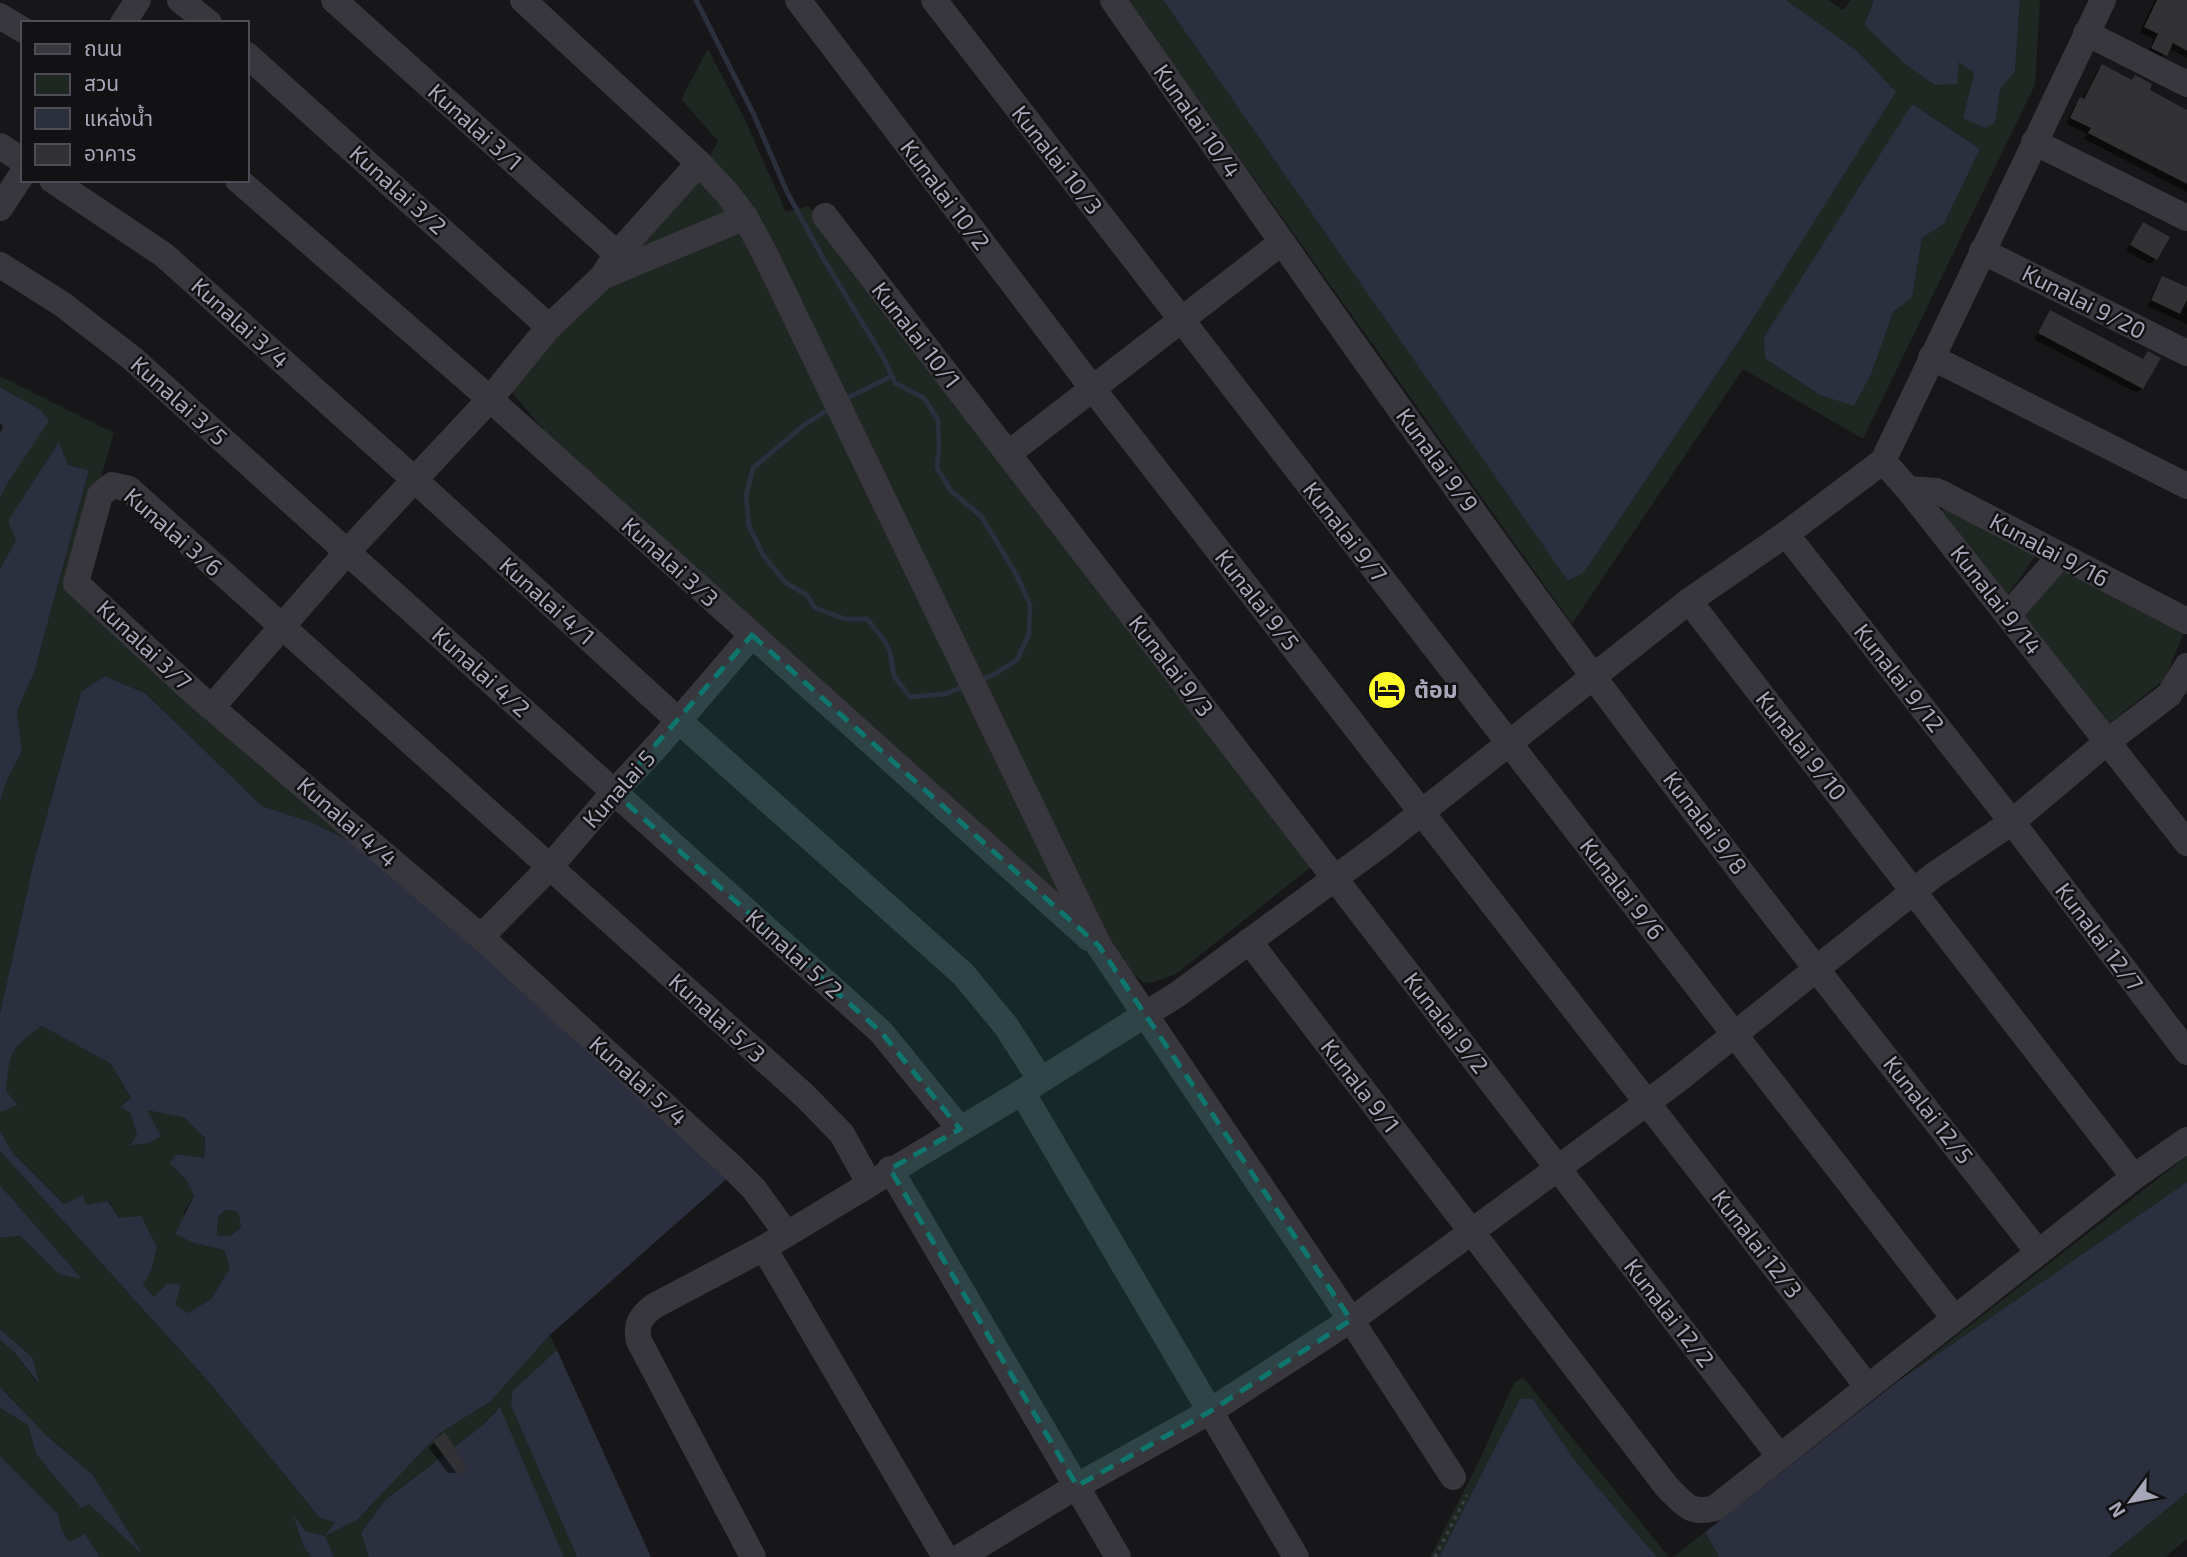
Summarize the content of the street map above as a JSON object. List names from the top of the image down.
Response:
{
  "streets": {
    "street": [
      "Kunalai 10/4",
      "Kunalai 3/1",
      "Kunalai 10/3",
      "Kunalai 3/2",
      "Kunalai 10/2",
      "Kunalai 9/20",
      "Kunalai 3/4",
      "Kunalai 10/1",
      "Kunalai 3/5",
      "Kunalai 9/9",
      "Kunalai 3/6",
      "Kunalai 9/7",
      "Kunalai 9/16",
      "Kunalai 3/3",
      "Kunalai 9/5",
      "Kunalai 9/14",
      "Kunalai 4/1",
      "Kunalai 3/7",
      "Kunalai 9/3",
      "Kunalai 4/2",
      "Kunalai 9/12",
      "Kunalai 9/10",
      "Kunalai 5",
      "Kunalai 4/4",
      "Kunalai 9/8",
      "Kunalai 9/6",
      "Kunalai 12/7",
      "Kunalai 5/2",
      "Kunalai 5/3",
      "Kunalai 9/2",
      "Kunalai 5/4",
      "Kunala 9/1",
      "Kunalai 12/5",
      "Kunalai 12/3",
      "Kunalai 12/2"
    ]
  },
  "crossings": [
    ["Kunalai 10/4", "Kunalai 9/9"],
    ["Kunalai 10/3", "Kunalai 9/7"],
    ["Kunalai 10/2", "Kunalai 9/5"],
    ["Kunalai 3/4", "Kunalai 4/1"],
    ["Kunalai 10/1", "Kunalai 9/3"],
    ["Kunalai 3/5", "Kunalai 4/2"],
    ["Kunalai 9/9", "Kunalai 9/8"],
    ["Kunalai 3/6", "Kunalai 3/7"],
    ["Kunalai 3/6", "Kunalai 5/3"],
    ["Kunalai 9/7", "Kunalai 9/6"],
    ["Kunalai 9/16", "Kunalai 9/14"],
    ["Kunalai 3/3", "Kunalai 5"],
    ["Kunalai 9/5", "Kunalai 12/3"],
    ["Kunalai 4/1", "Kunalai 5"],
    ["Kunalai 3/7", "Kunalai 4/4"],
    ["Kunalai 9/3", "Kunalai 9/2"],
    ["Kunalai 4/2", "Kunalai 5"],
    ["Kunalai 4/2", "Kunalai 5/2"],
    ["Kunalai 9/12", "Kunalai 12/7"],
    ["Kunalai 5", "Kunalai 4/4"],
    ["Kunalai 5", "Kunalai 5/2"],
    ["Kunalai 5", "Kunalai 5/3"],
    ["Kunalai 5", "Kunalai 5/4"],
    ["Kunalai 4/4", "Kunalai 5/4"],
    ["Kunalai 9/8", "Kunalai 12/5"],
    ["Kunalai 9/2", "Kunalai 12/2"],
    ["Kunala 9/1", "Kunalai 12/2"]
  ],
  "places": {
    "hotel": ["ต้อม"]
  },
  "legend": [
    "ถนน",
    "สวน",
    "แหล่งน้ำ",
    "อาคาร"
  ],
  "north": "bottom left"
}
